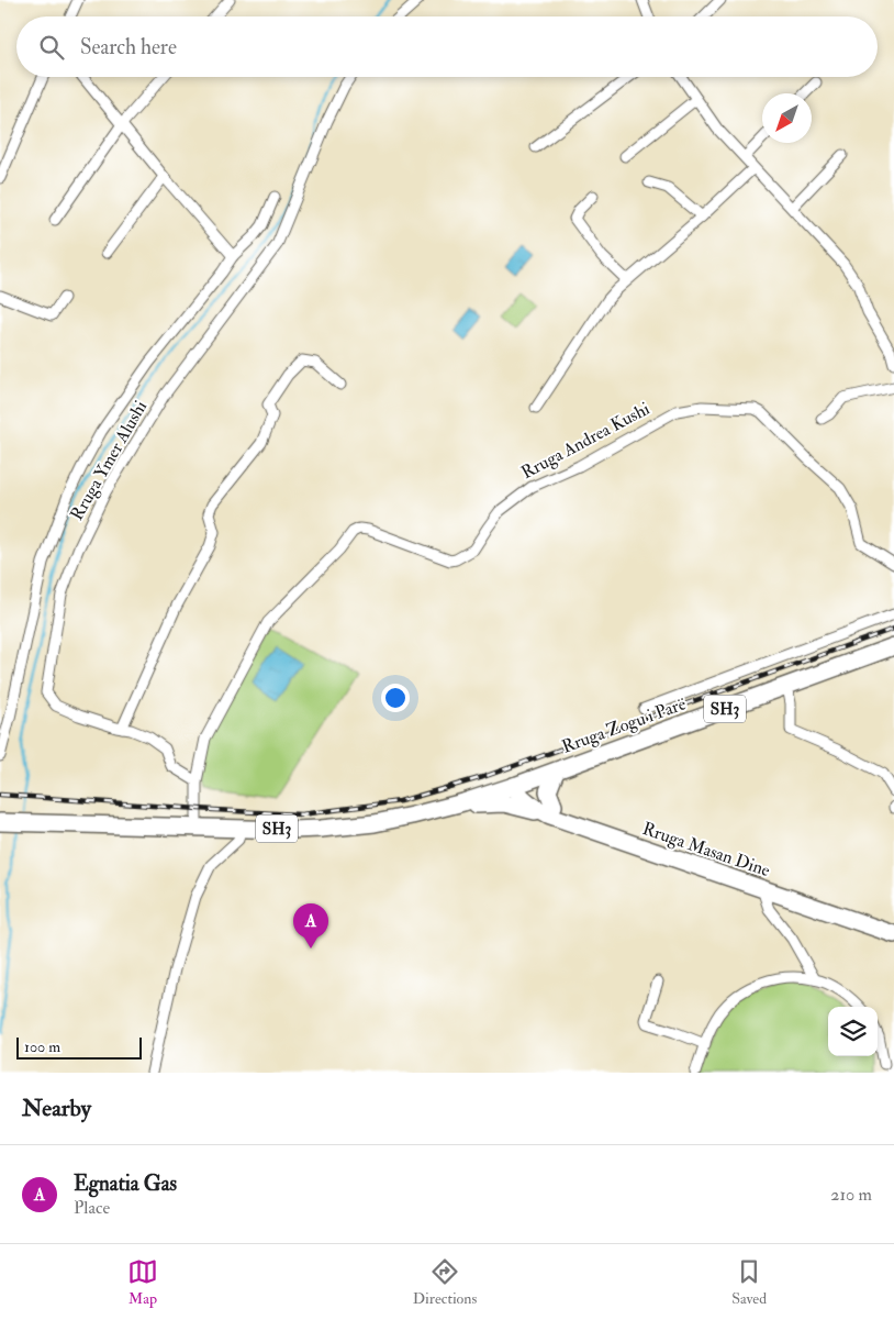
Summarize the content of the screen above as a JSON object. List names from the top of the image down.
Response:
{
  "streets": {
    "main road": ["SH3", "Rruga Zogu i Parë", "Rruga Masan Dine"],
    "street": ["Rruga Andrea Kushi", "Rruga Ymer Alushi"]
  },
  "crossings": [
    ["Rruga Andrea Kushi", "Rruga Ymer Alushi"],
    ["SH3", "Rruga Zogu i Parë"],
    ["SH3", "Rruga Masan Dine"],
    ["Rruga Zogu i Parë", "Rruga Masan Dine"]
  ],
  "scale_bar": "100 m",
  "north": "bottom left",
  "page": {
    "search": "Search here",
    "pins": "A",
    "scale": "100 m",
    "heading": "Nearby",
    "list": [
      {
        "mark": "A",
        "name": "Egnatia Gas",
        "note": "Place",
        "value": "210 m"
      }
    ],
    "nav": ["Map", "Directions", "Saved"]
  }
}
